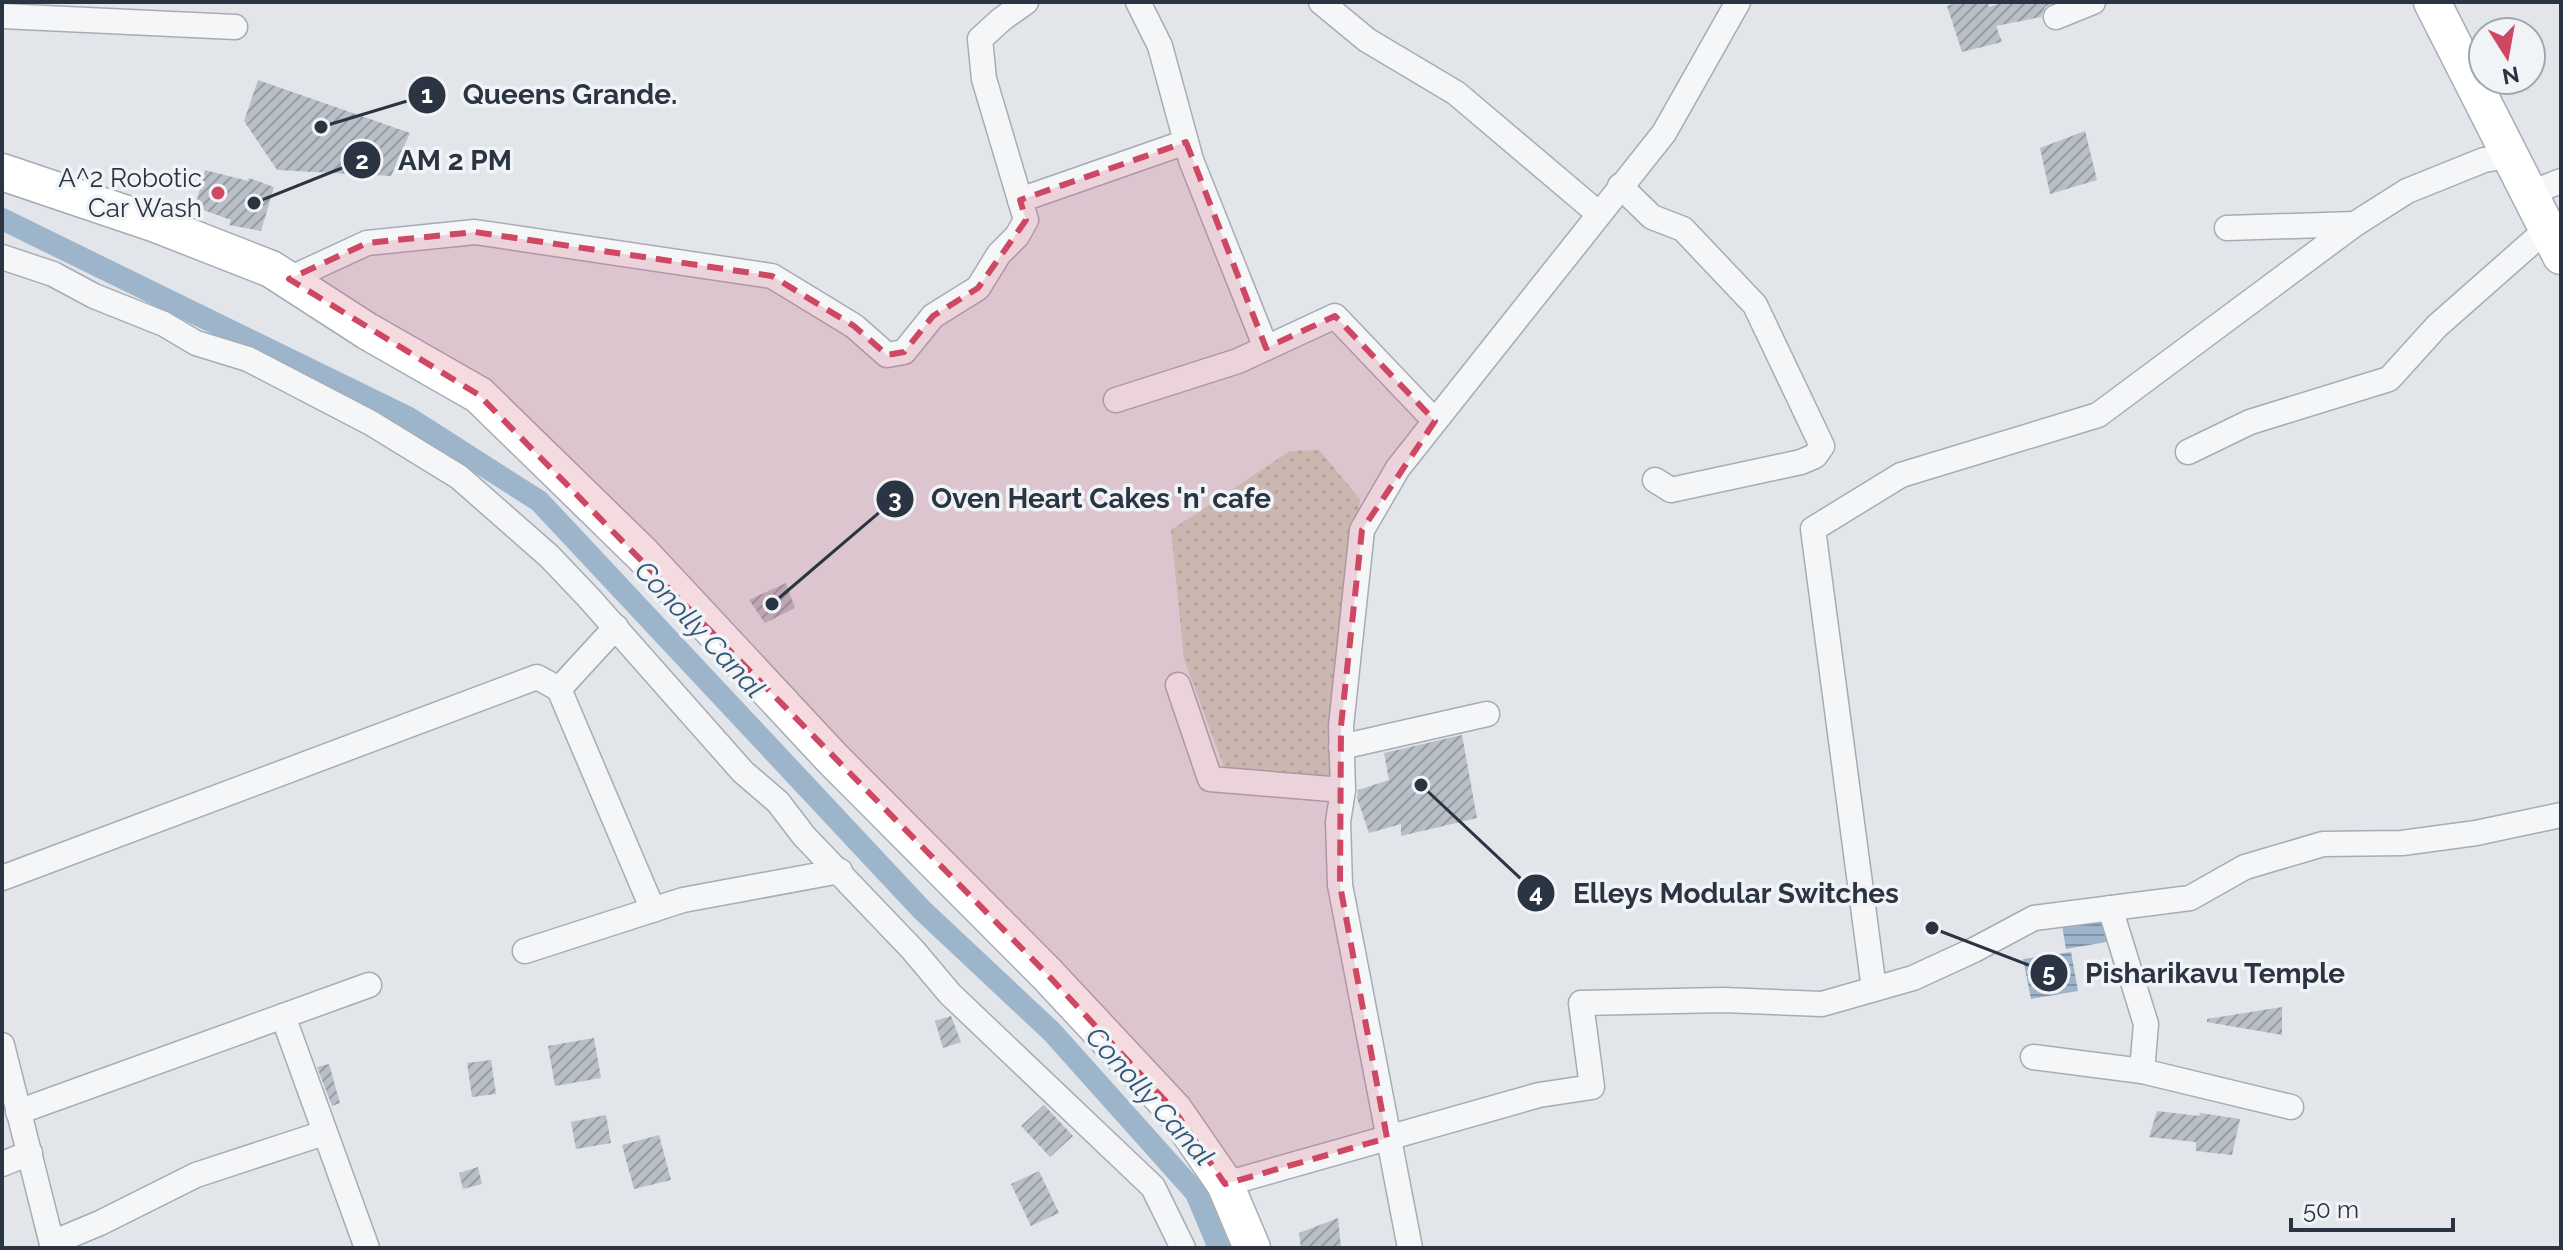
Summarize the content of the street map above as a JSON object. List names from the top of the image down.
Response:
{
  "water": ["Conolly Canal"],
  "places": [
    "Queens Grande.",
    "A^2 Robotic Car Wash",
    "AM 2 PM",
    "Oven Heart Cakes 'n' cafe",
    "Elleys Modular Switches",
    "Pisharikavu Temple"
  ],
  "scale_bar": "50 m",
  "north": "bottom"
}
